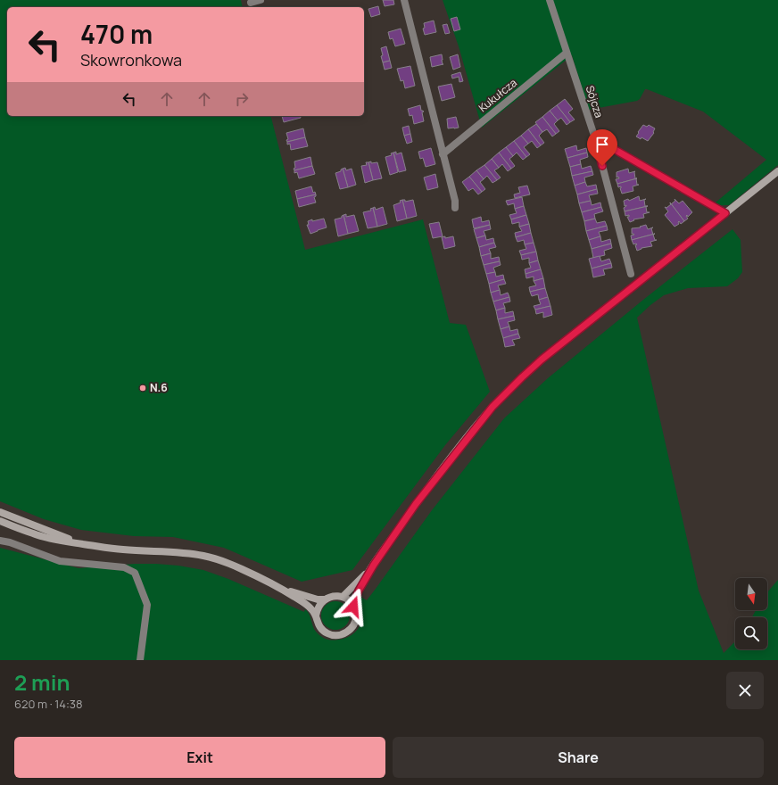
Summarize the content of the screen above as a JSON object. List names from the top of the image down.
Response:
{
  "streets": {
    "street": ["Kukułcza", "Sójcza"]
  },
  "crossings": [
    ["Kukułcza", "Sójcza"]
  ],
  "places": ["N.6"],
  "north": "bottom",
  "page": {
    "turn": ["470 m", "Skowronkowa"],
    "heading": ["2 min", "620 m · 14:38"],
    "buttons": ["Exit", "Share"]
  }
}
